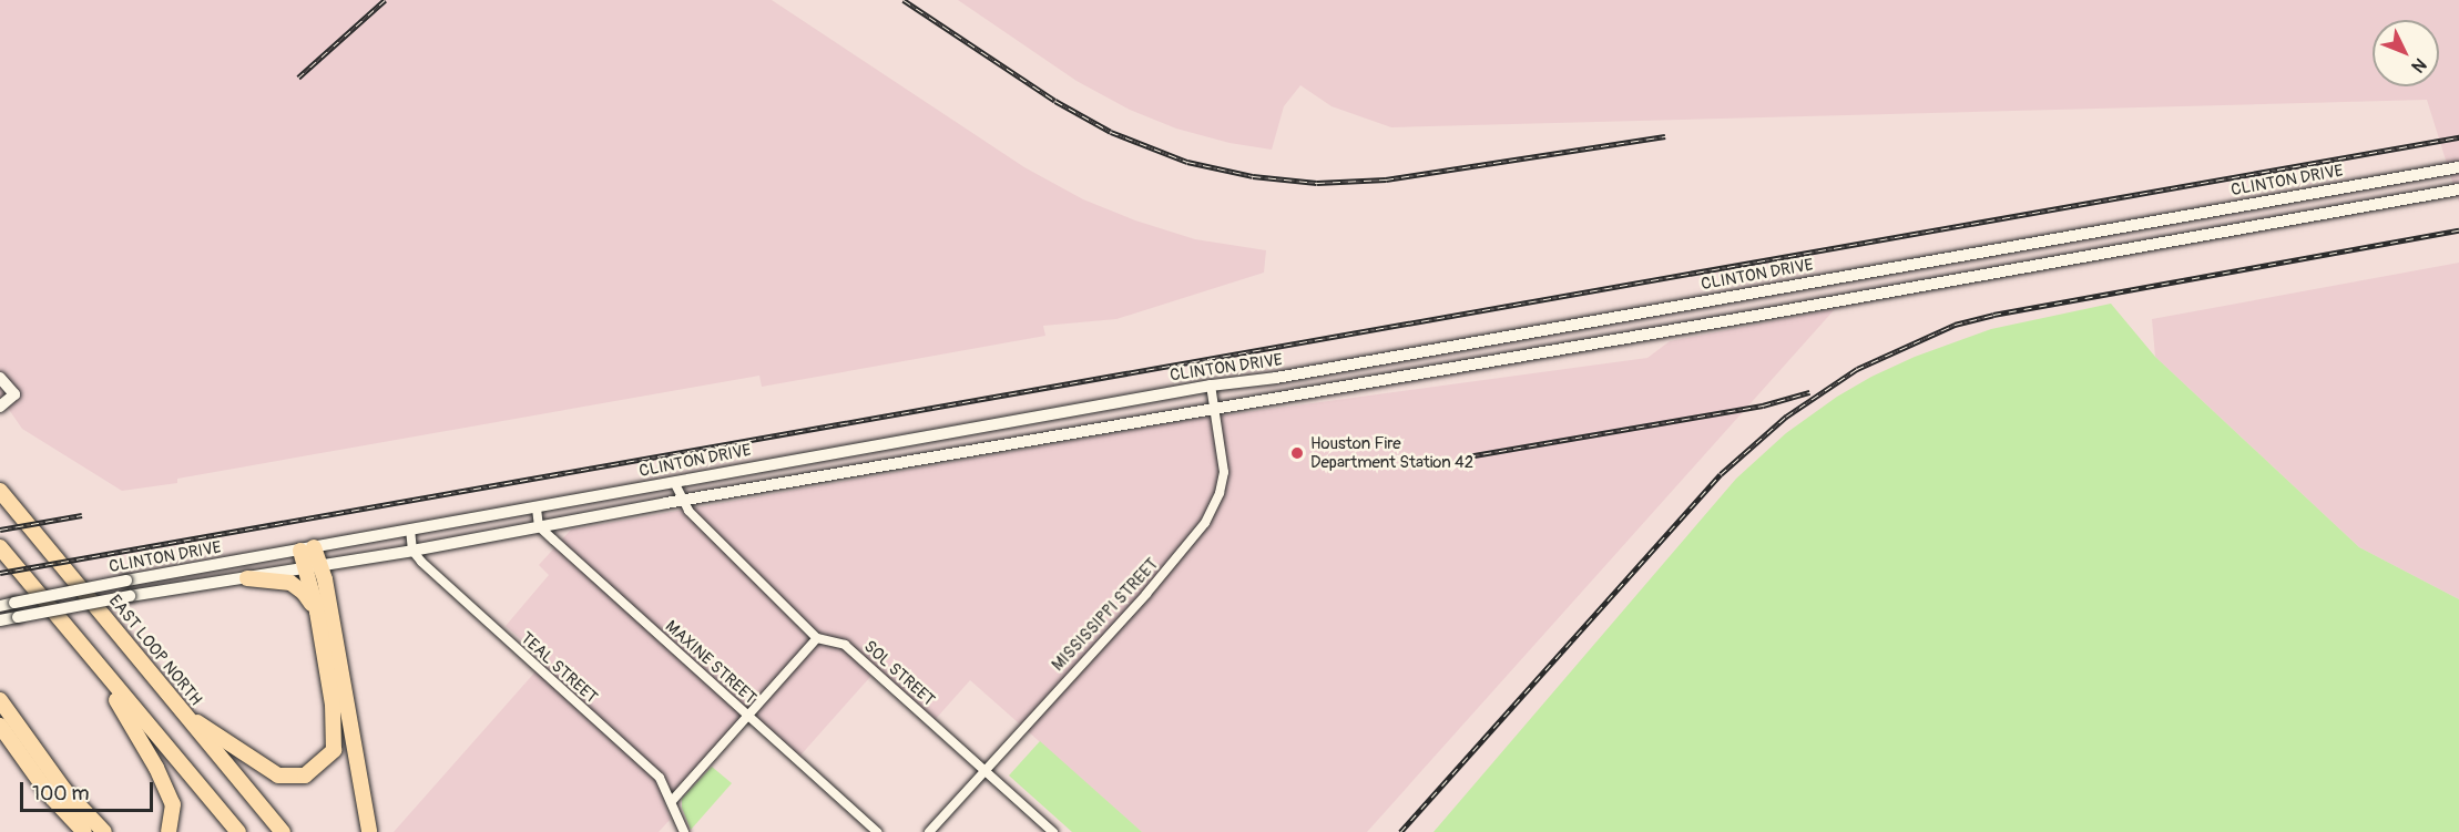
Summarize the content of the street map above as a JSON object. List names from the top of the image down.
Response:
{
  "streets": {
    "highway": ["EAST LOOP NORTH"],
    "main road": ["CLINTON DRIVE"],
    "street": [
      "MISSISSIPPI STREET",
      "MAXINE STREET",
      "TEAL STREET",
      "SOL STREET"
    ]
  },
  "crossings": [
    ["CLINTON DRIVE", "MISSISSIPPI STREET"],
    ["CLINTON DRIVE", "MAXINE STREET"],
    ["CLINTON DRIVE", "TEAL STREET"],
    ["CLINTON DRIVE", "SOL STREET"],
    ["MISSISSIPPI STREET", "SOL STREET"]
  ],
  "places": ["Houston Fire Department Station 42"],
  "scale_bar": "100 m",
  "north": "bottom right"
}
